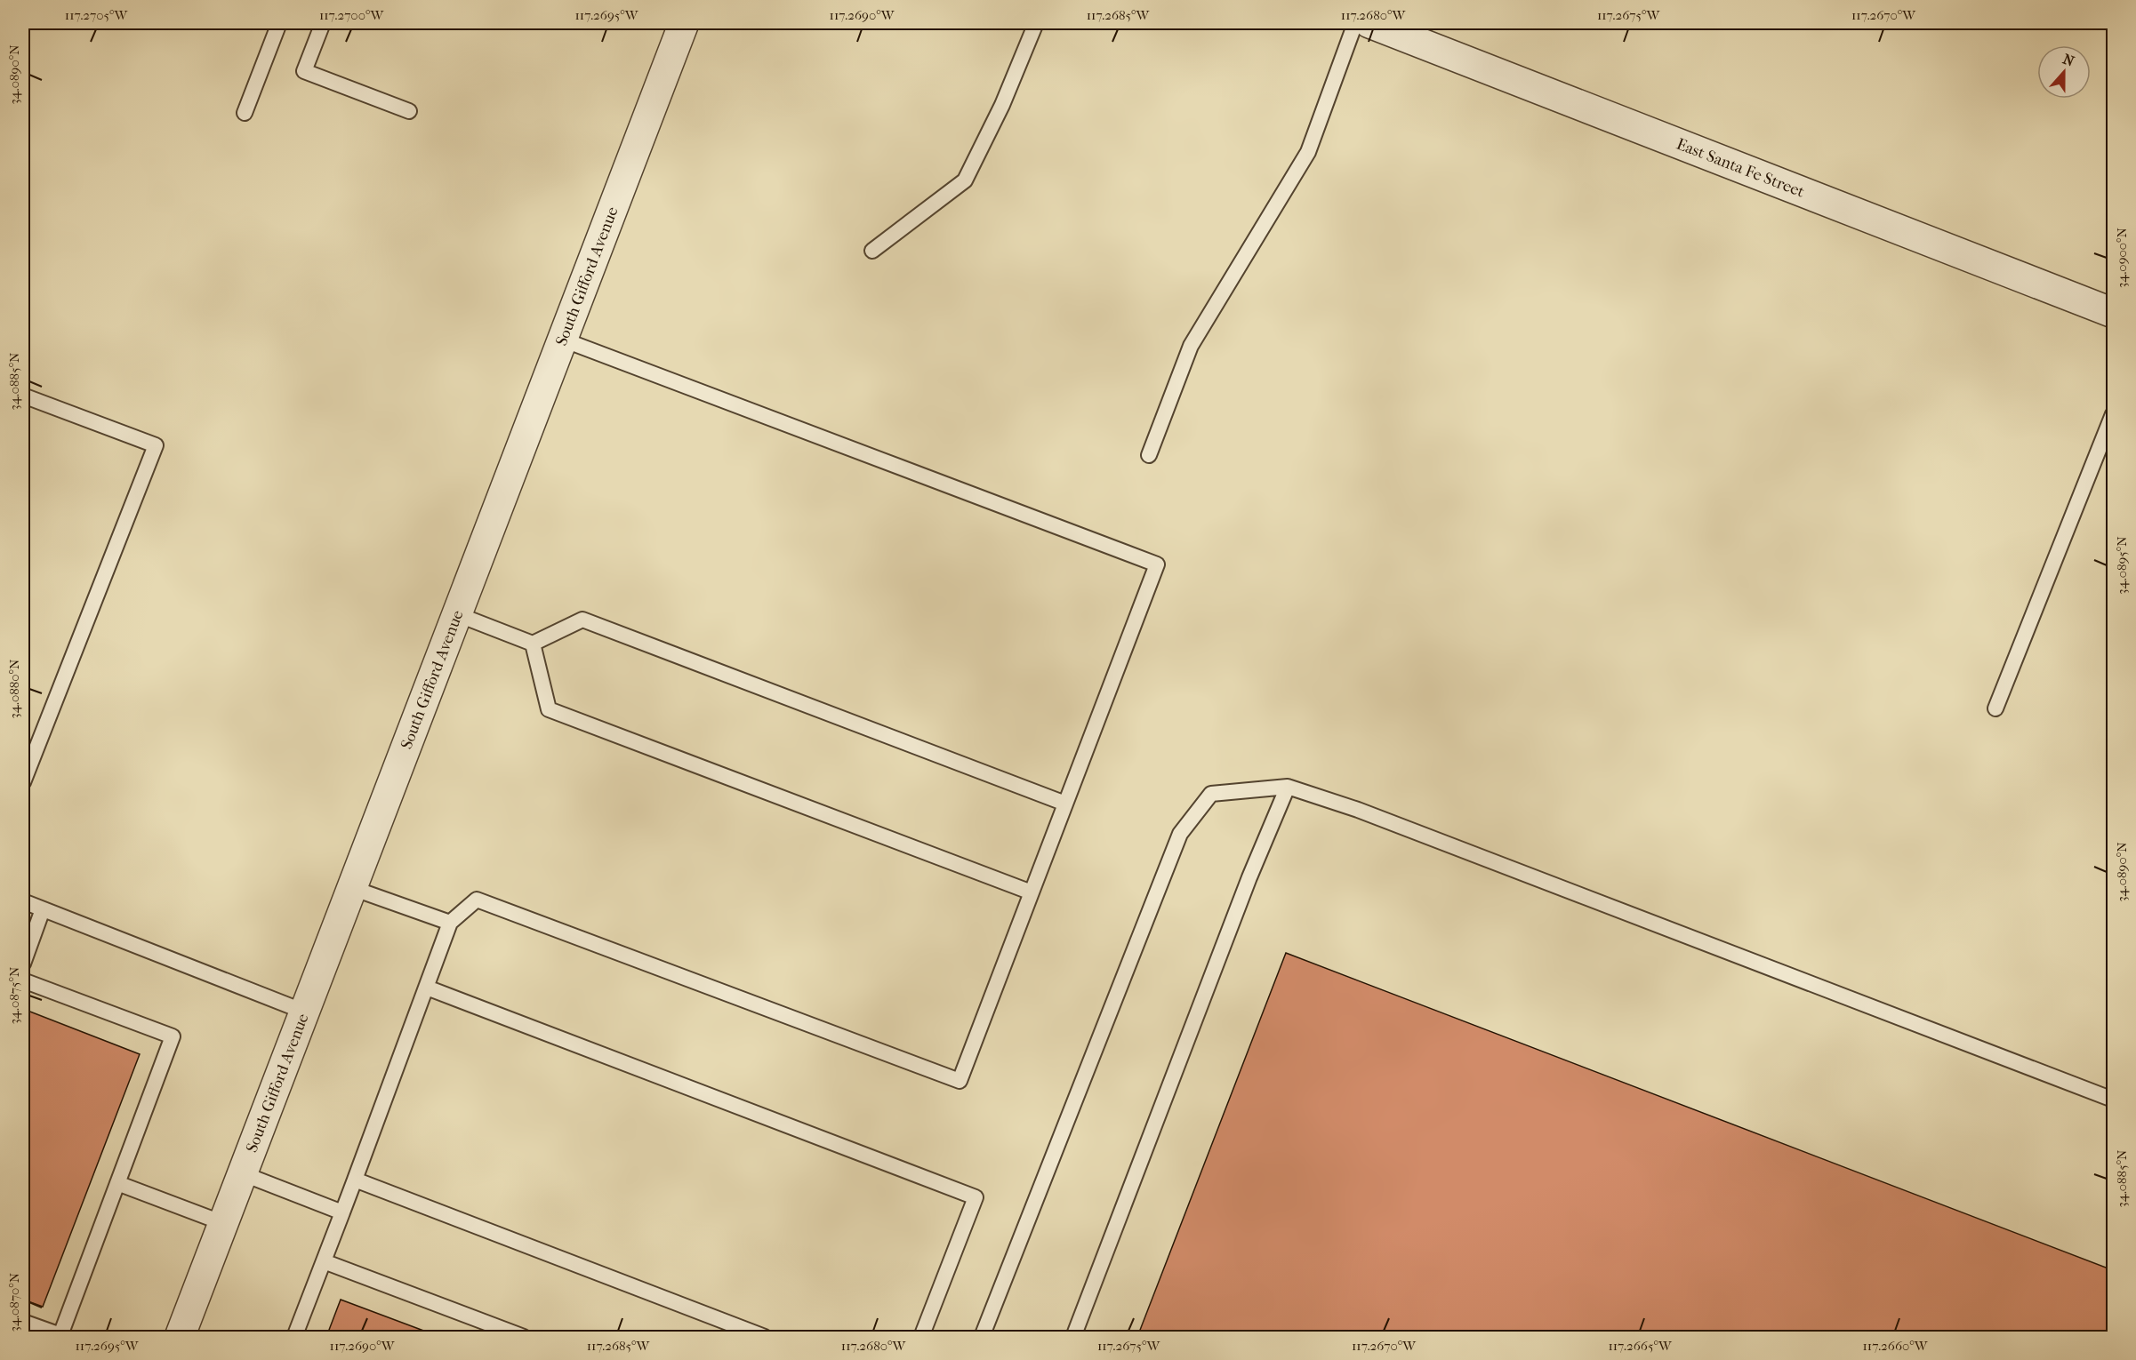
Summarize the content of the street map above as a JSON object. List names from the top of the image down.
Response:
{
  "streets": {
    "street": ["East Santa Fe Street", "South Gifford Avenue"]
  },
  "north": "top",
  "coordinates": [
    "117.2705°W",
    "117.2700°W",
    "117.2695°W",
    "117.2690°W",
    "117.2685°W",
    "117.2680°W",
    "117.2675°W",
    "117.2670°W",
    "34.0890°N",
    "34.0900°N",
    "34.0885°N",
    "34.0895°N",
    "34.0880°N",
    "34.0875°N",
    "34.0870°N",
    "117.2665°W",
    "117.2660°W"
  ]
}
